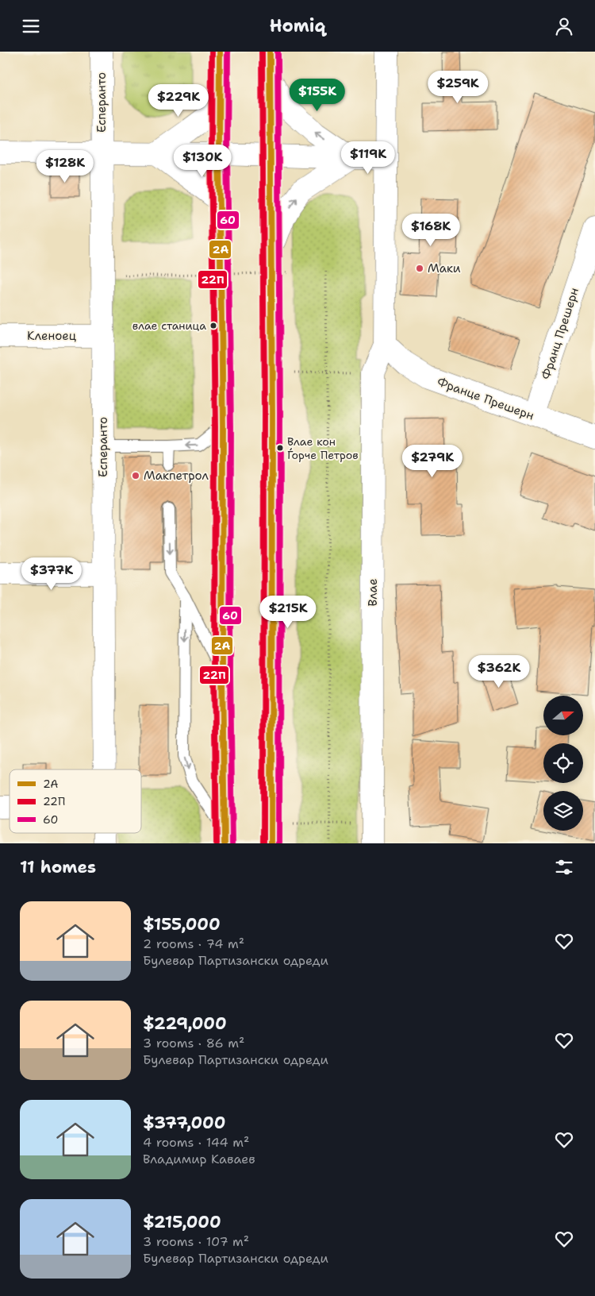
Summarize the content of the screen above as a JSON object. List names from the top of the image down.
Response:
{
  "streets": {
    "street": [
      "Есперанто",
      "Франц Прешерн",
      "Кленоец",
      "Францe Прешерн",
      "Влае"
    ]
  },
  "crossings": [
    ["Есперанто", "Кленоец"],
    ["Франц Прешерн", "Францe Прешерн"],
    ["Францe Прешерн", "Влае"]
  ],
  "places": [
    "Маки",
    "влае станица",
    "Влае кон Ѓорче Петров",
    "Макпетрол"
  ],
  "lines": ["transit line 2A", "transit line 22П", "transit line 60"],
  "legend": ["2A", "22П", "60"],
  "north": "right",
  "page": {
    "header": "Homiq",
    "price": [
      "$259K",
      "$155K",
      "$229K",
      "$119K",
      "$130K",
      "$128K",
      "$168K",
      "$279K",
      "$377K",
      "$215K",
      "$362K"
    ],
    "heading": "11 homes",
    "list": [
      {
        "name": "$155,000",
        "note": "2 rooms · 74 m² · Булевар Партизански одреди"
      },
      {
        "name": "$229,000",
        "note": "3 rooms · 86 m² · Булевар Партизански одреди"
      },
      {
        "name": "$377,000",
        "note": "4 rooms · 144 m² · Владимир Каваев"
      },
      {
        "name": "$215,000",
        "note": "3 rooms · 107 m² · Булевар Партизански одреди"
      }
    ]
  }
}
